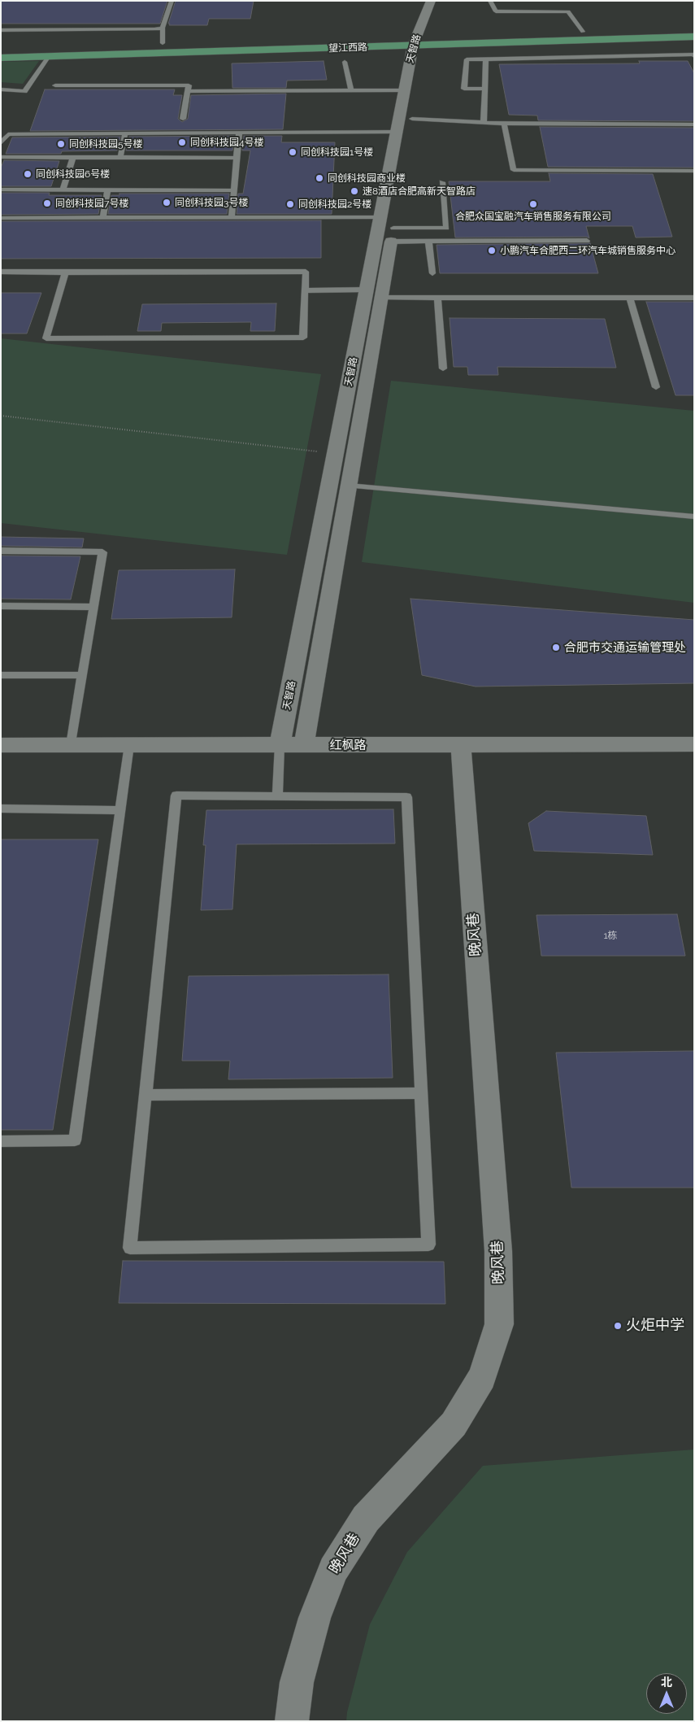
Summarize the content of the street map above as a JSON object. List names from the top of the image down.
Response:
{
  "streets": {
    "main road": ["望江西路"],
    "street": ["天智路", "红枫路", "晚风巷"]
  },
  "crossings": [
    ["望江西路", "天智路"],
    ["天智路", "红枫路"],
    ["红枫路", "晚风巷"]
  ],
  "places": [
    "同创科技园4号楼",
    "同创科技园5号楼",
    "同创科技园1号楼",
    "同创科技园6号楼",
    "同创科技园商业楼",
    "速8酒店合肥高新天智路店",
    "同创科技园3号楼",
    "同创科技园7号楼",
    "同创科技园2号楼",
    "合肥众国宝融汽车销售服务有限公司",
    "小鹏汽车合肥西二环汽车城销售服务中心",
    "合肥市交通运输管理处",
    "火炬中学"
  ],
  "house_numbers": ["1栋"],
  "north": "top"
}
